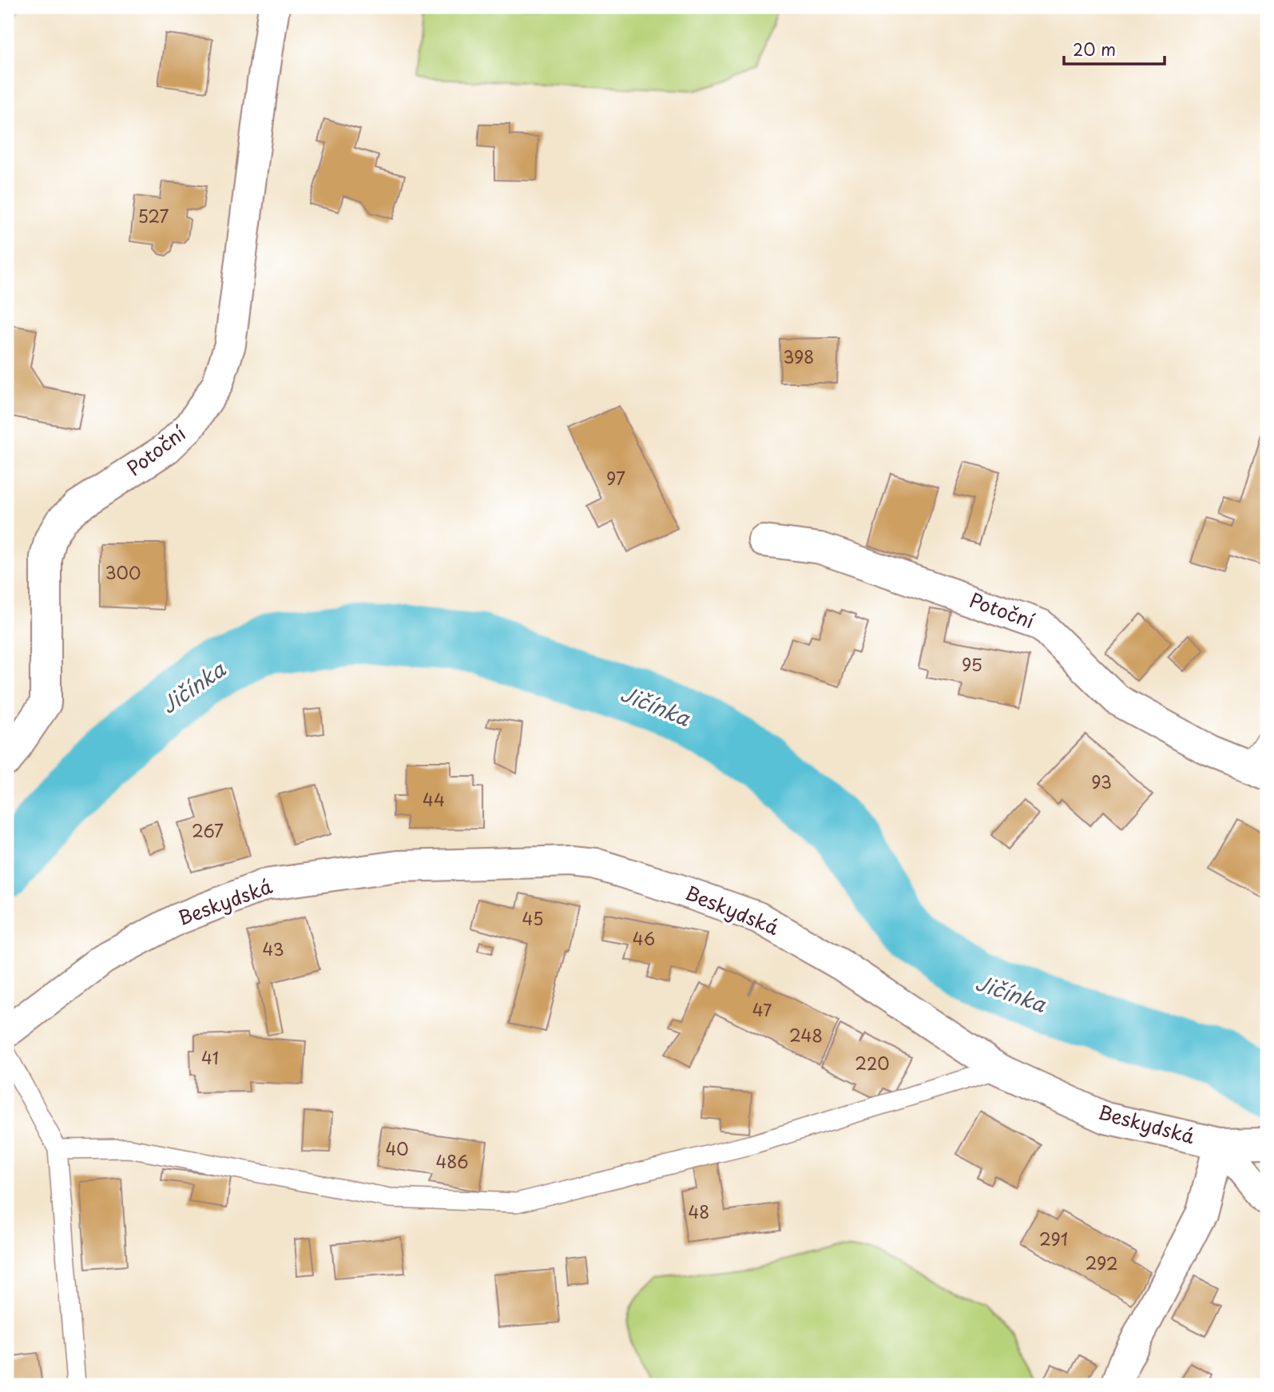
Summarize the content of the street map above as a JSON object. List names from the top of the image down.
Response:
{
  "streets": {
    "street": ["Potoční", "Beskydská"]
  },
  "water": ["Jičínka"],
  "house_numbers": [
    "527",
    "398",
    "97",
    "300",
    "95",
    "93",
    "44",
    "267",
    "45",
    "46",
    "43",
    "47",
    "248",
    "41",
    "220",
    "40",
    "486",
    "48",
    "291",
    "292"
  ],
  "scale_bar": "20 m"
}
